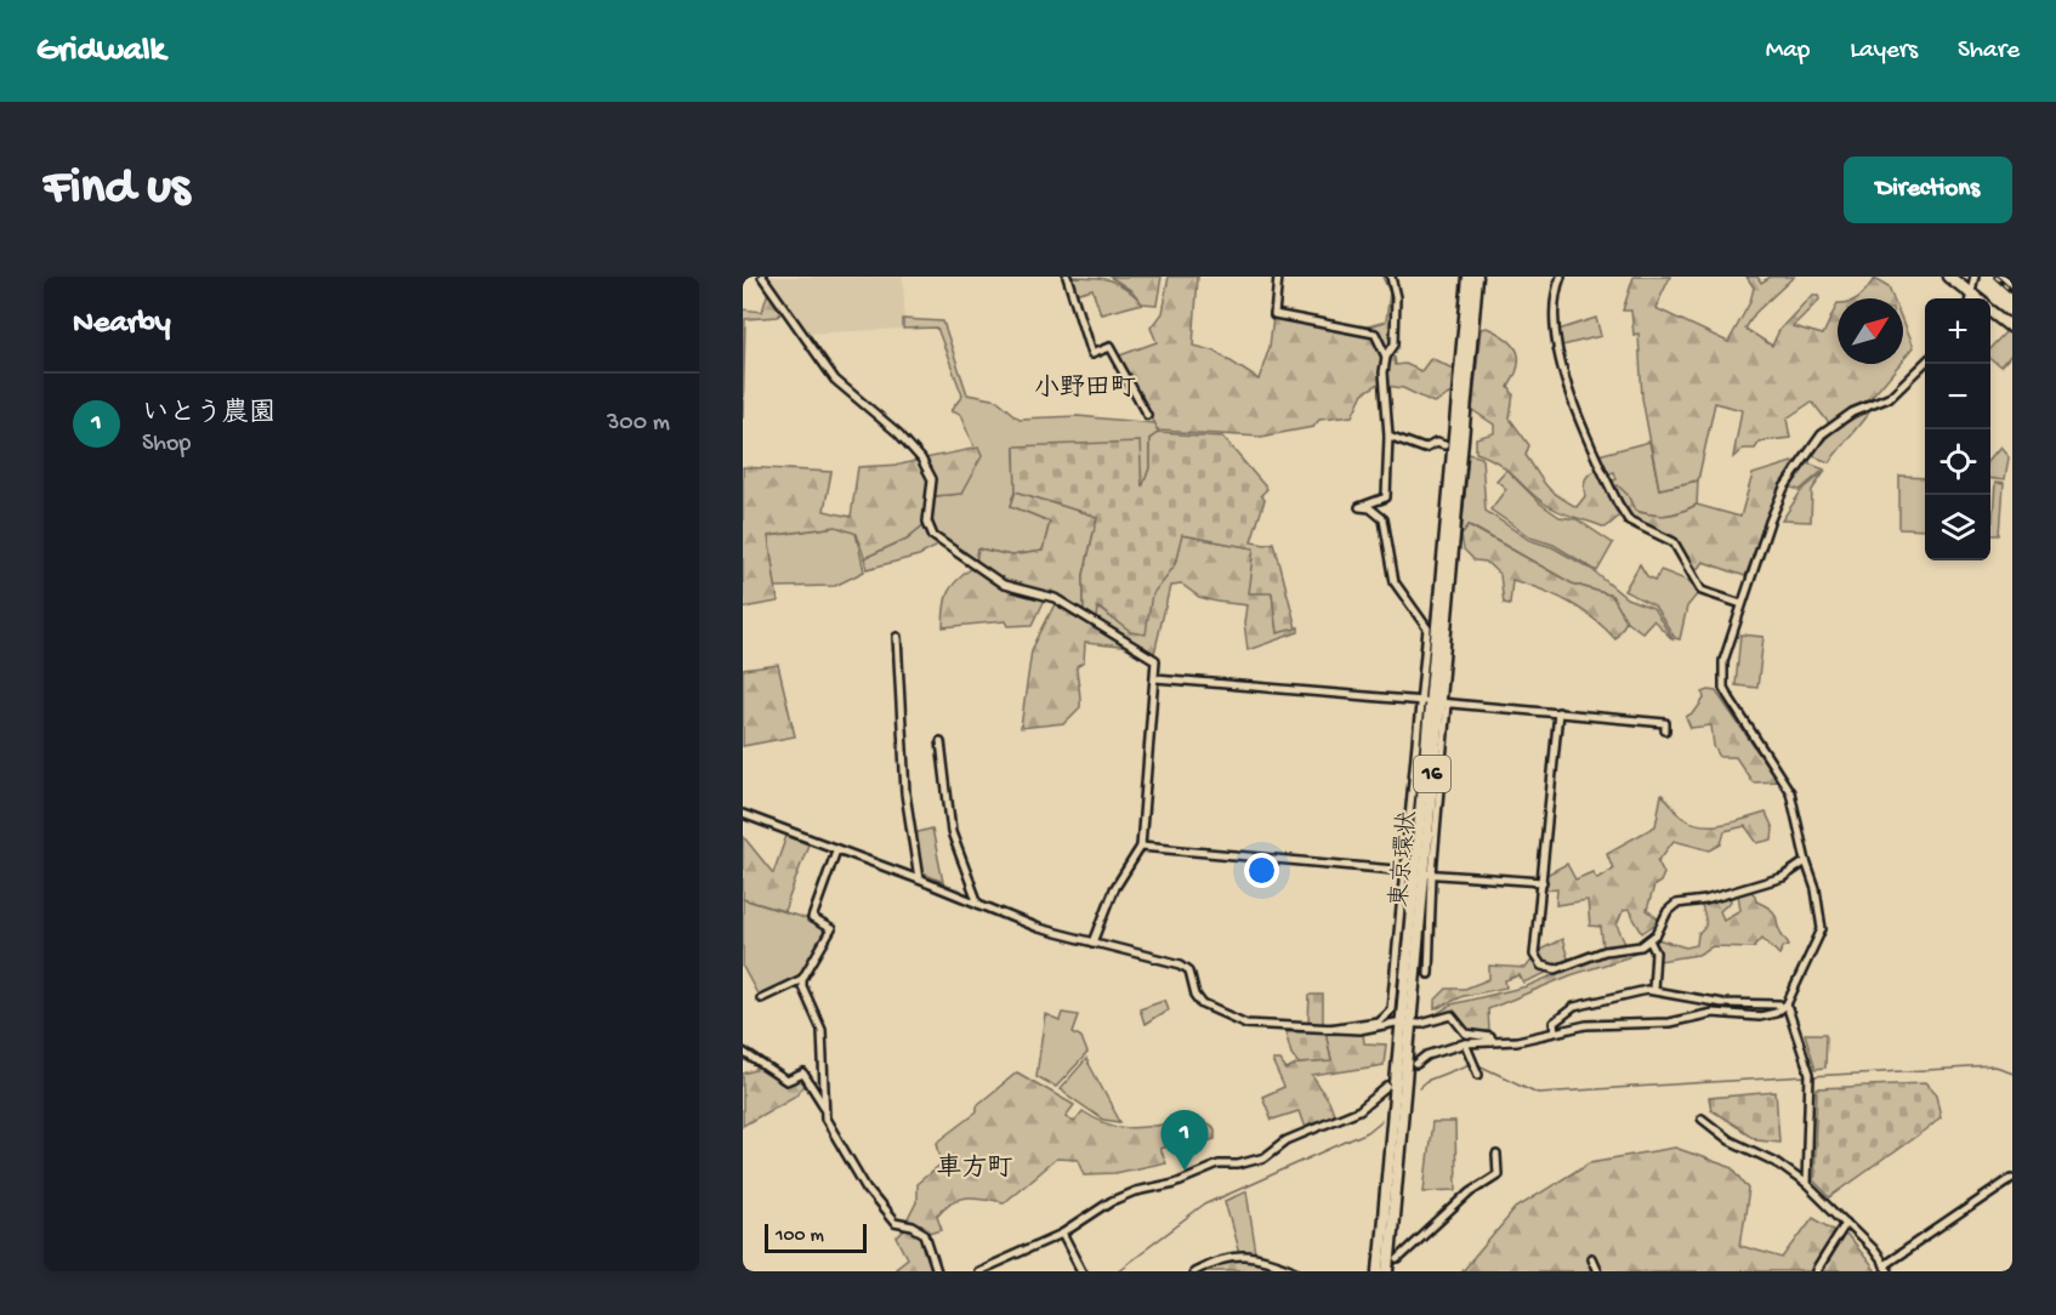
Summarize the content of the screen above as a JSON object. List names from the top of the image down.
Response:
{
  "streets": {
    "highway": ["16", "東京環状"]
  },
  "districts": ["小野田町", "車方町"],
  "scale_bar": "100 m",
  "north": "top right",
  "page": {
    "header": "Gridwalk",
    "nav": ["Map", "Layers", "Share"],
    "buttons": "Directions",
    "title": "Find us",
    "heading": "Nearby",
    "map_buttons": ["+", "−"],
    "list": [
      {
        "mark": "1",
        "name": "いとう農園",
        "note": "Shop",
        "value": "300 m"
      }
    ],
    "pins": "1",
    "scale": "100 m"
  }
}
